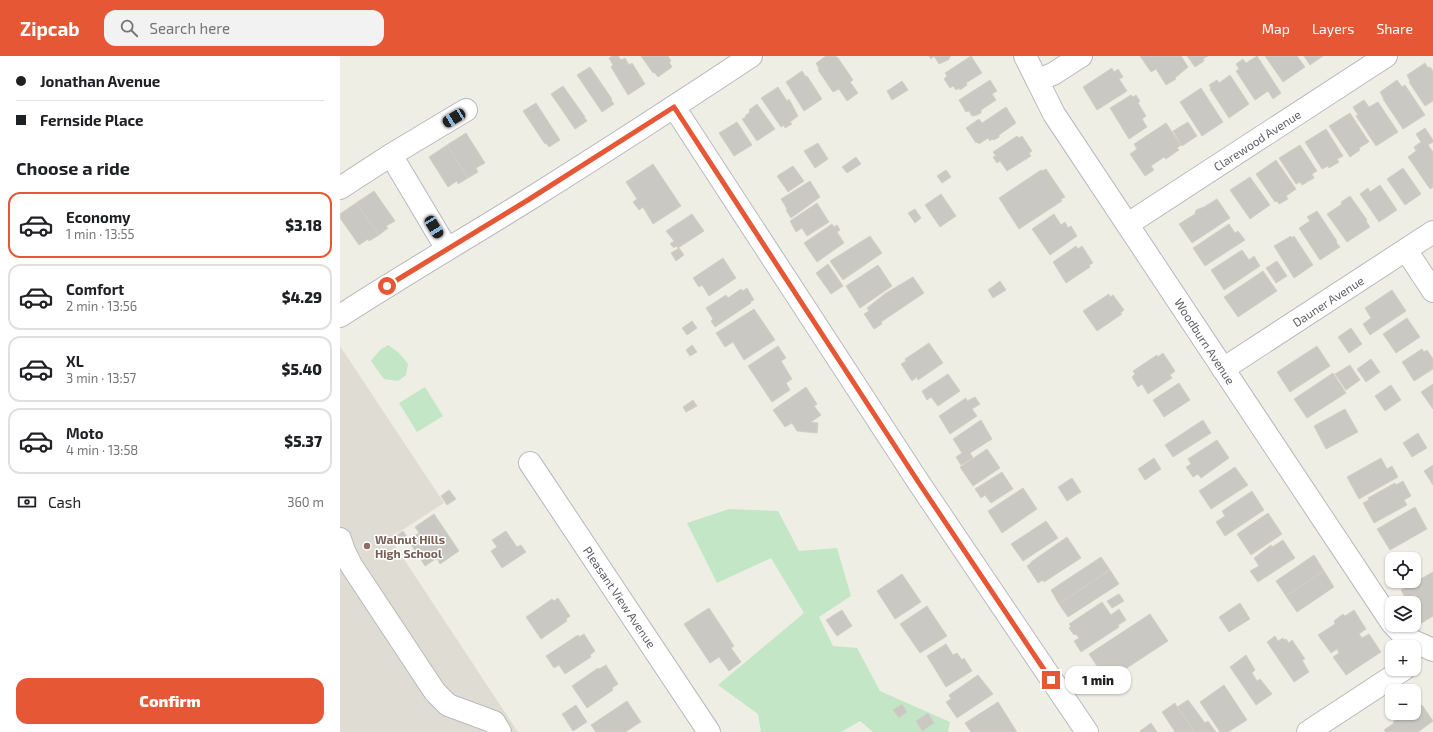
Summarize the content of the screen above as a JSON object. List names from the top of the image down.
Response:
{
  "streets": {
    "street": [
      "Clarewood Avenue",
      "Dauner Avenue",
      "Woodburn Avenue",
      "Pleasant View Avenue"
    ]
  },
  "crossings": [
    ["Clarewood Avenue", "Woodburn Avenue"],
    ["Dauner Avenue", "Woodburn Avenue"]
  ],
  "places": ["Walnut Hills High School"],
  "page": {
    "header": "Zipcab",
    "search": "Search here",
    "nav": ["Map", "Layers", "Share"],
    "banner": ["Jonathan Avenue", "Fernside Place"],
    "heading": "Choose a ride",
    "list": [
      {
        "name": "Economy",
        "note": "1 min · 13:55",
        "value": "$3.18"
      },
      {
        "name": "Comfort",
        "note": "2 min · 13:56",
        "value": "$4.29"
      },
      {
        "name": "XL",
        "note": "3 min · 13:57",
        "value": "$5.40"
      },
      {
        "name": "Moto",
        "note": "4 min · 13:58",
        "value": "$5.37"
      }
    ],
    "pay": ["Cash", "360 m"],
    "map_buttons": ["+", "−"],
    "bubble": "1 min",
    "buttons": "Confirm"
  }
}
